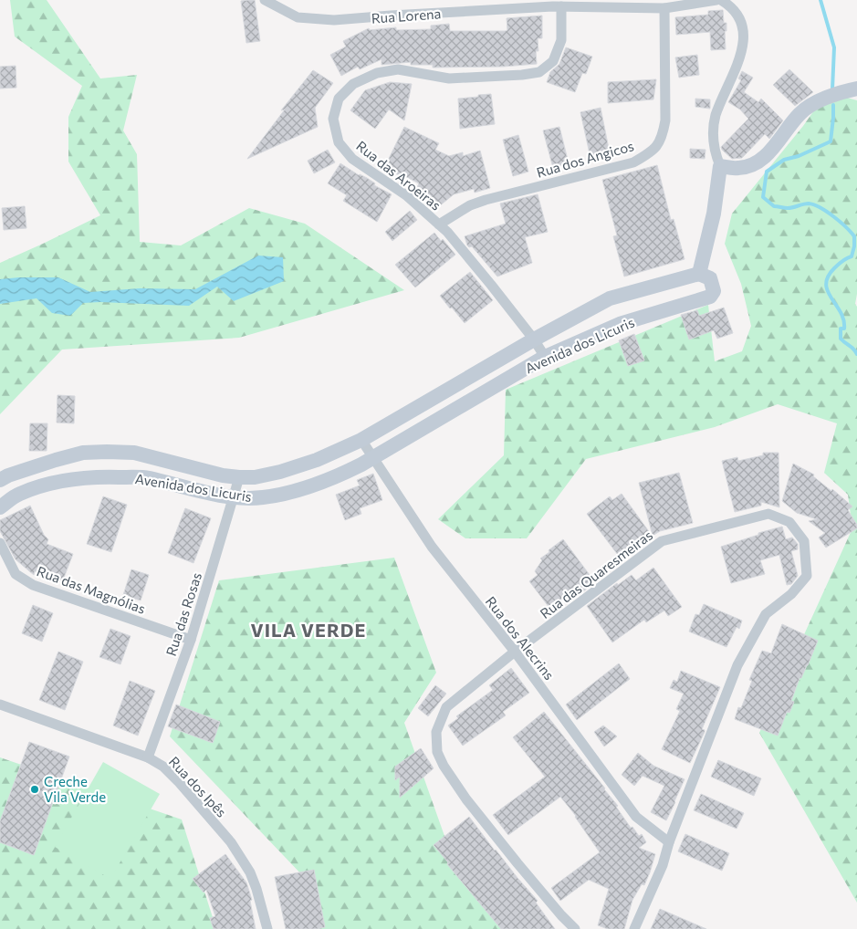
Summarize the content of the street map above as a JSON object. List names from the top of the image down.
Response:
{
  "streets": {
    "street": [
      "Rua Lorena",
      "Rua dos Angicos",
      "Rua das Aroeiras",
      "Avenida dos Licuris",
      "Rua das Quaresmeiras",
      "Rua das Magnólias",
      "Rua das Rosas",
      "Rua dos Alecrins",
      "Rua dos Ipês"
    ]
  },
  "crossings": [
    ["Rua Lorena", "Rua dos Angicos"],
    ["Rua Lorena", "Rua das Aroeiras"],
    ["Rua dos Angicos", "Rua das Aroeiras"],
    ["Rua das Aroeiras", "Avenida dos Licuris"],
    ["Avenida dos Licuris", "Rua das Rosas"],
    ["Avenida dos Licuris", "Rua dos Alecrins"],
    ["Rua das Quaresmeiras", "Rua dos Alecrins"],
    ["Rua das Magnólias", "Rua das Rosas"],
    ["Rua das Rosas", "Rua dos Ipês"]
  ],
  "districts": ["VILA VERDE"],
  "places": ["Creche Vila Verde"]
}
